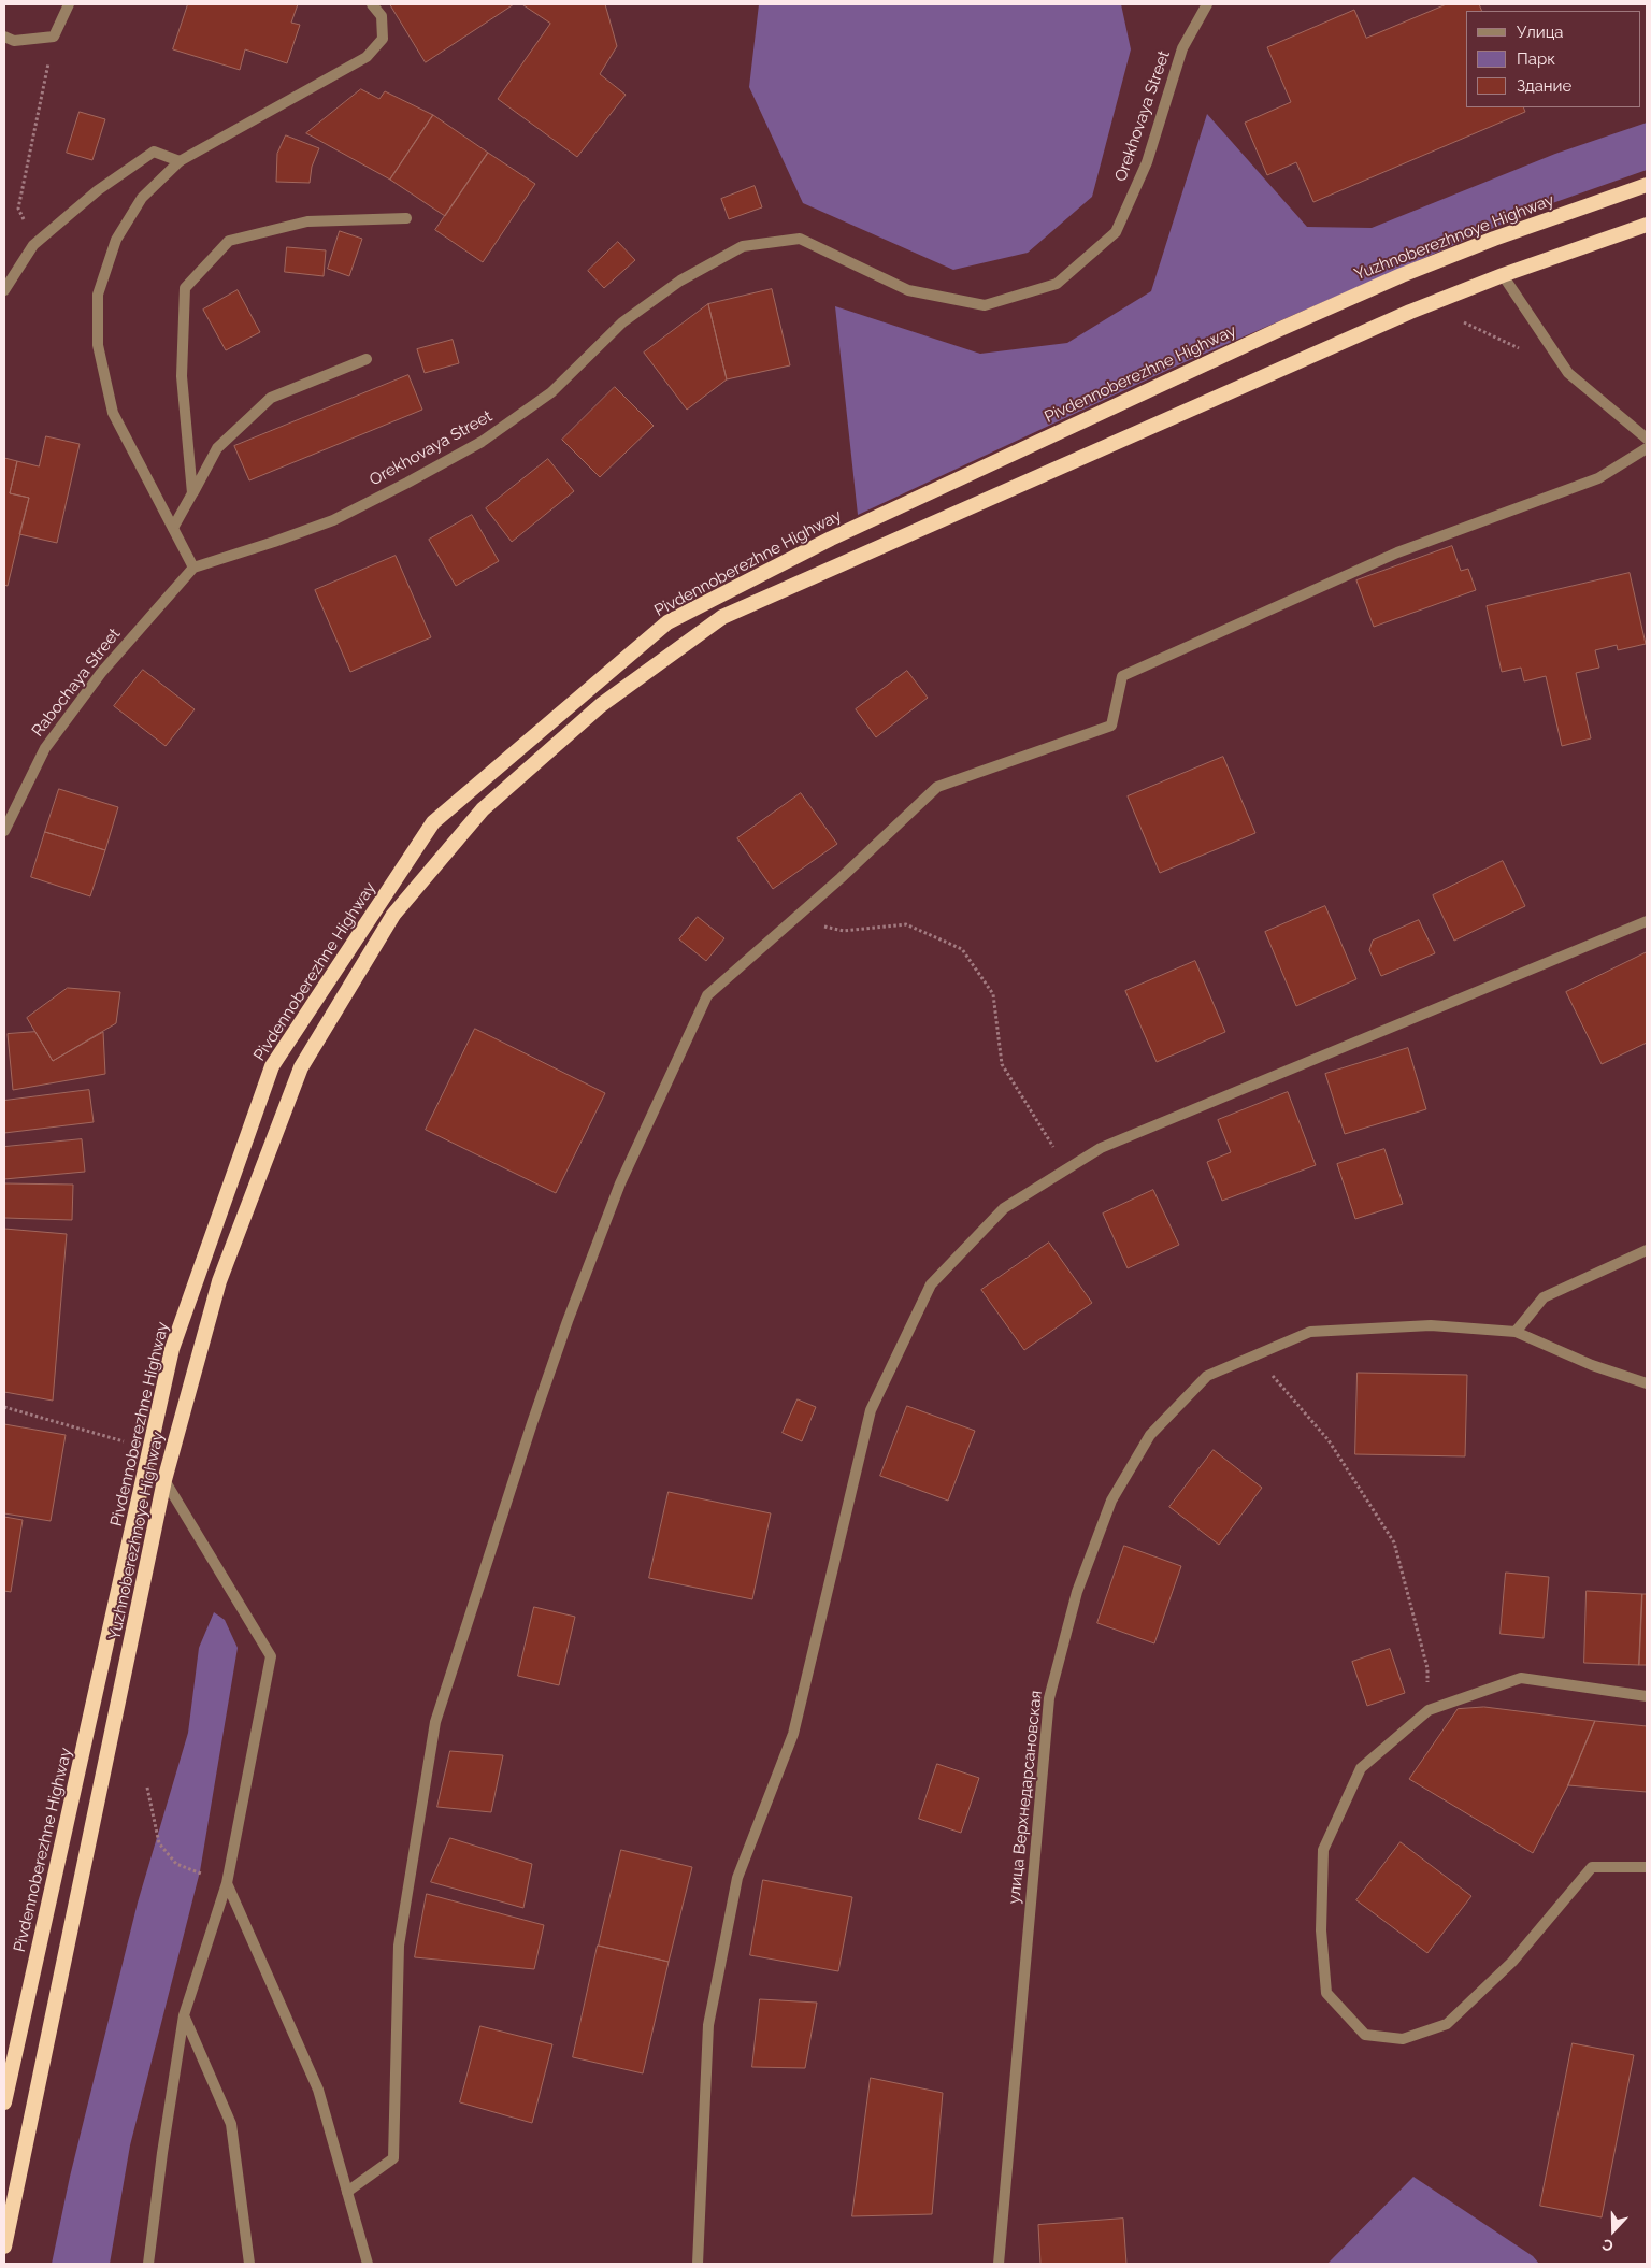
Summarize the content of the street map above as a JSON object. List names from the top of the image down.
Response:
{
  "streets": {
    "highway": ["Yuzhnoberezhnoye Highway", "Pivdennoberezhne Highway"],
    "street": ["Orekhovaya Street", "Rabochaya Street", "улица Верхнедарсановская"]
  },
  "crossings": [
    ["Orekhovaya Street", "Rabochaya Street"],
    ["Yuzhnoberezhnoye Highway", "Pivdennoberezhne Highway"]
  ],
  "legend": ["Улица", "Парк", "Здание"],
  "north": "bottom"
}
